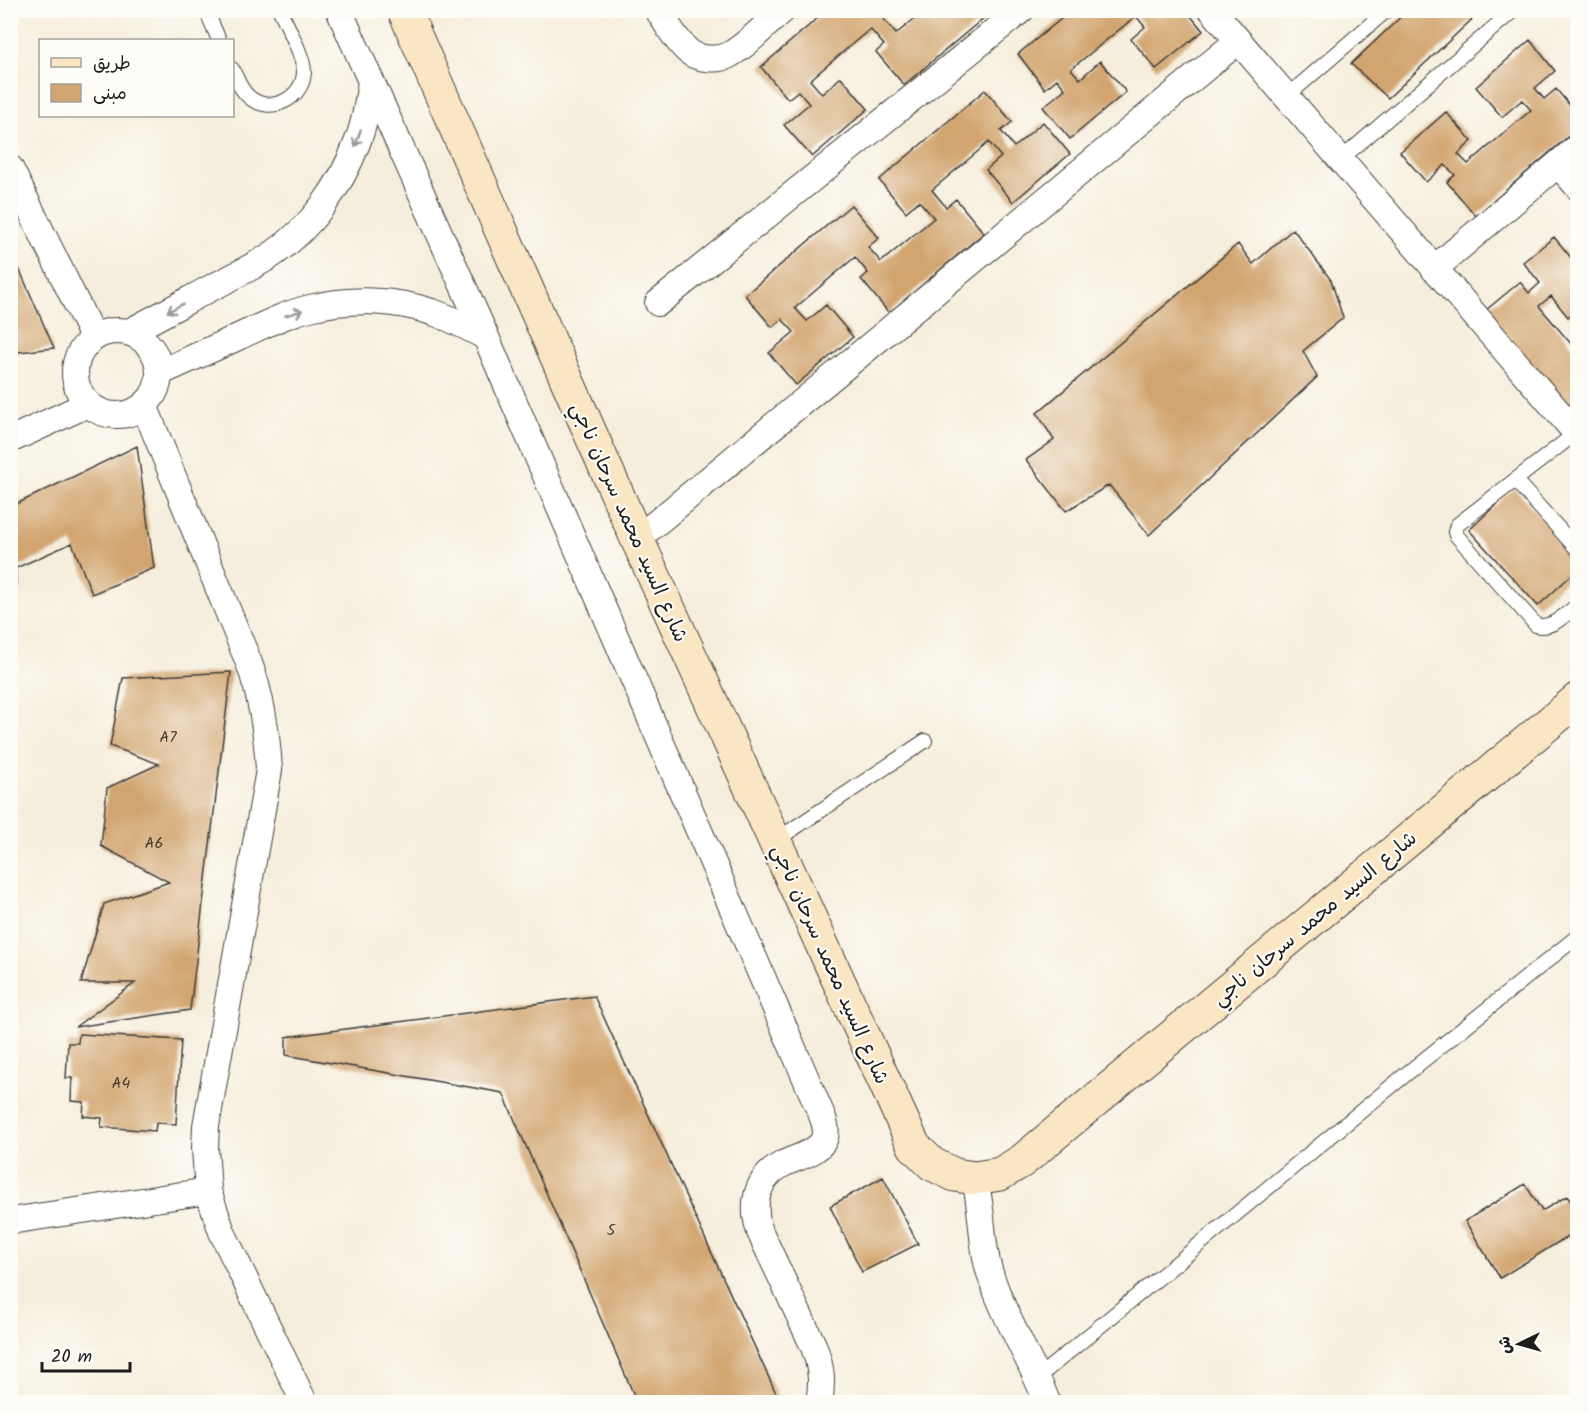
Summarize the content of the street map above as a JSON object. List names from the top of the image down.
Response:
{
  "streets": {
    "street": ["شارع السيد محمد سرحان ناجي"]
  },
  "house_numbers": [
    "A7",
    "A6",
    "A4",
    "5"
  ],
  "legend": ["طريق", "مبنى"],
  "scale_bar": "20 m",
  "north": "left"
}
